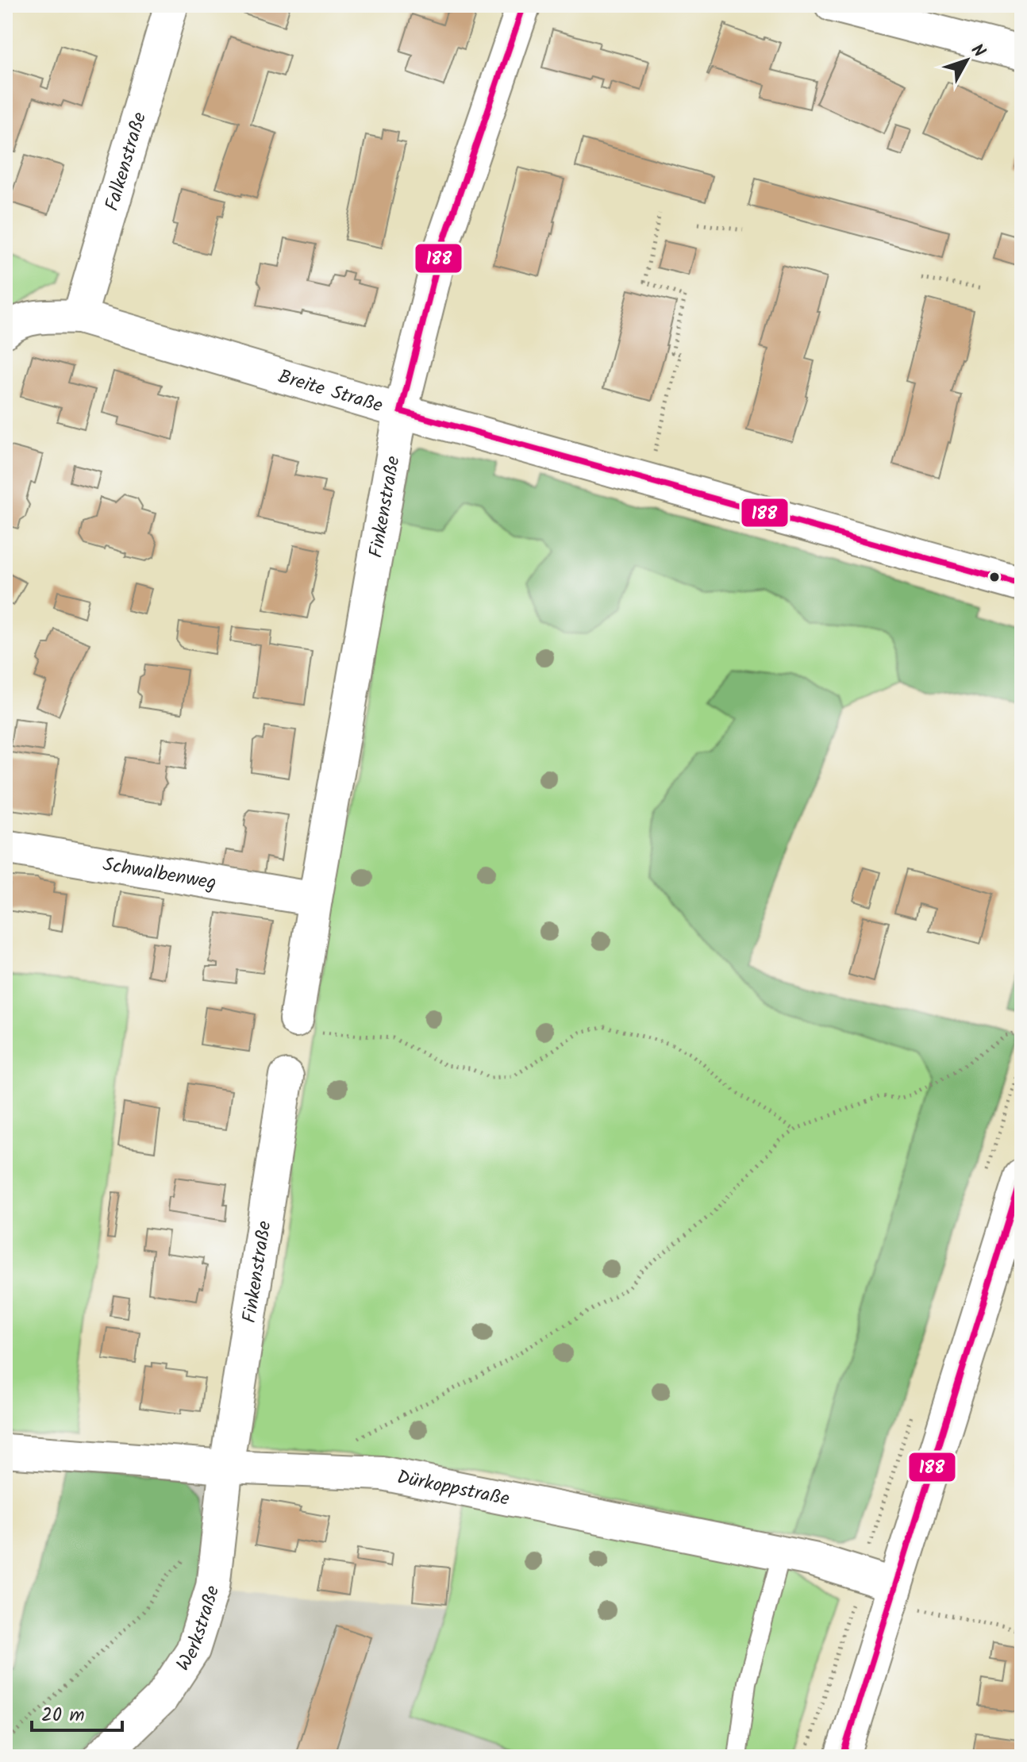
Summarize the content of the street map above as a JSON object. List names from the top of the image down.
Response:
{
  "streets": {
    "street": [
      "Falkenstraße",
      "Breite Straße",
      "Finkenstraße",
      "Schwalbenweg",
      "Dürkoppstraße",
      "Werkstraße"
    ]
  },
  "crossings": [
    ["Falkenstraße", "Breite Straße"],
    ["Breite Straße", "Finkenstraße"],
    ["Finkenstraße", "Schwalbenweg"],
    ["Finkenstraße", "Dürkoppstraße"],
    ["Finkenstraße", "Werkstraße"],
    ["Dürkoppstraße", "Werkstraße"]
  ],
  "lines": ["transit line 188"],
  "scale_bar": "20 m",
  "north": "top right"
}
